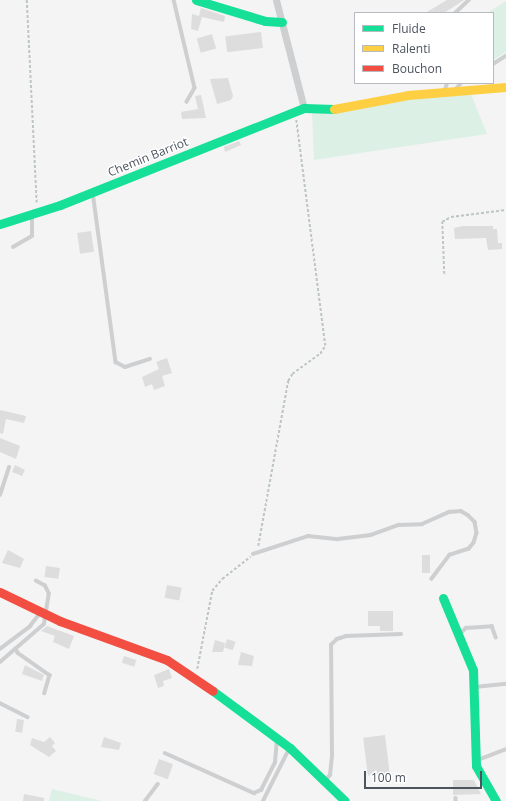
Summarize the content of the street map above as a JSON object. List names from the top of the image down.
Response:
{
  "streets": {
    "street": ["Chemin Barriot"]
  },
  "legend": ["Fluide", "Ralenti", "Bouchon"],
  "scale_bar": "100 m"
}
